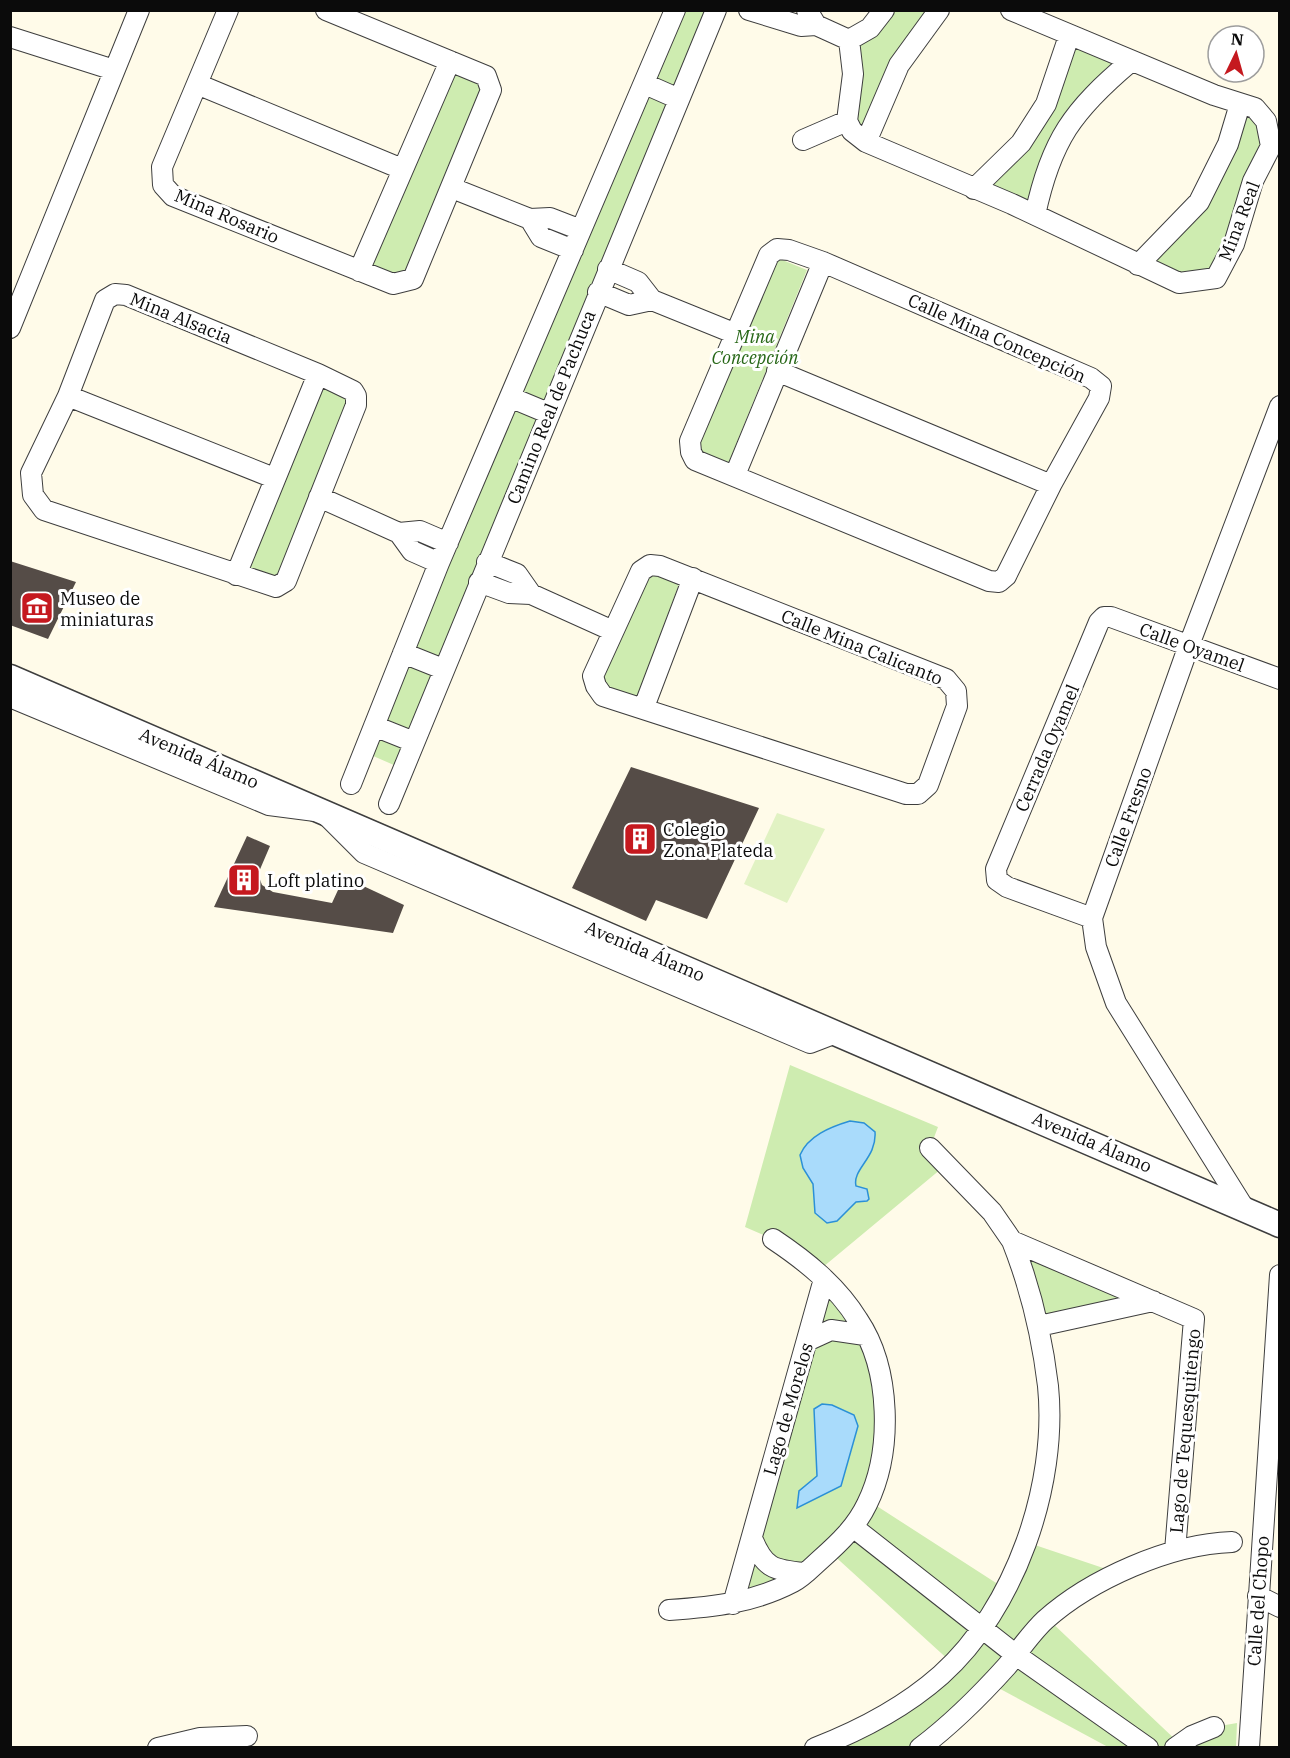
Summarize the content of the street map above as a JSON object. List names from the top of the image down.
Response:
{
  "streets": {
    "street": [
      "Mina Rosario",
      "Mina Real",
      "Mina Alsacia",
      "Calle Mina Concepción",
      "Camino Real de Pachuca",
      "Calle Mina Calicanto",
      "Calle Oyamel",
      "Cerrada Oyamel",
      "Avenida Álamo",
      "Calle Fresno",
      "Lago de Morelos",
      "Lago de Tequesquitengo",
      "Calle del Chopo"
    ]
  },
  "crossings": [
    ["Calle Oyamel", "Cerrada Oyamel"],
    ["Calle Oyamel", "Calle Fresno"],
    ["Cerrada Oyamel", "Calle Fresno"],
    ["Avenida Álamo", "Calle Fresno"]
  ],
  "parks": ["Mina Concepción"],
  "places": {
    "museum": ["Museo de miniaturas"],
    "building": ["Colegio Zona Plateda", "Loft platino"]
  },
  "north": "top"
}
